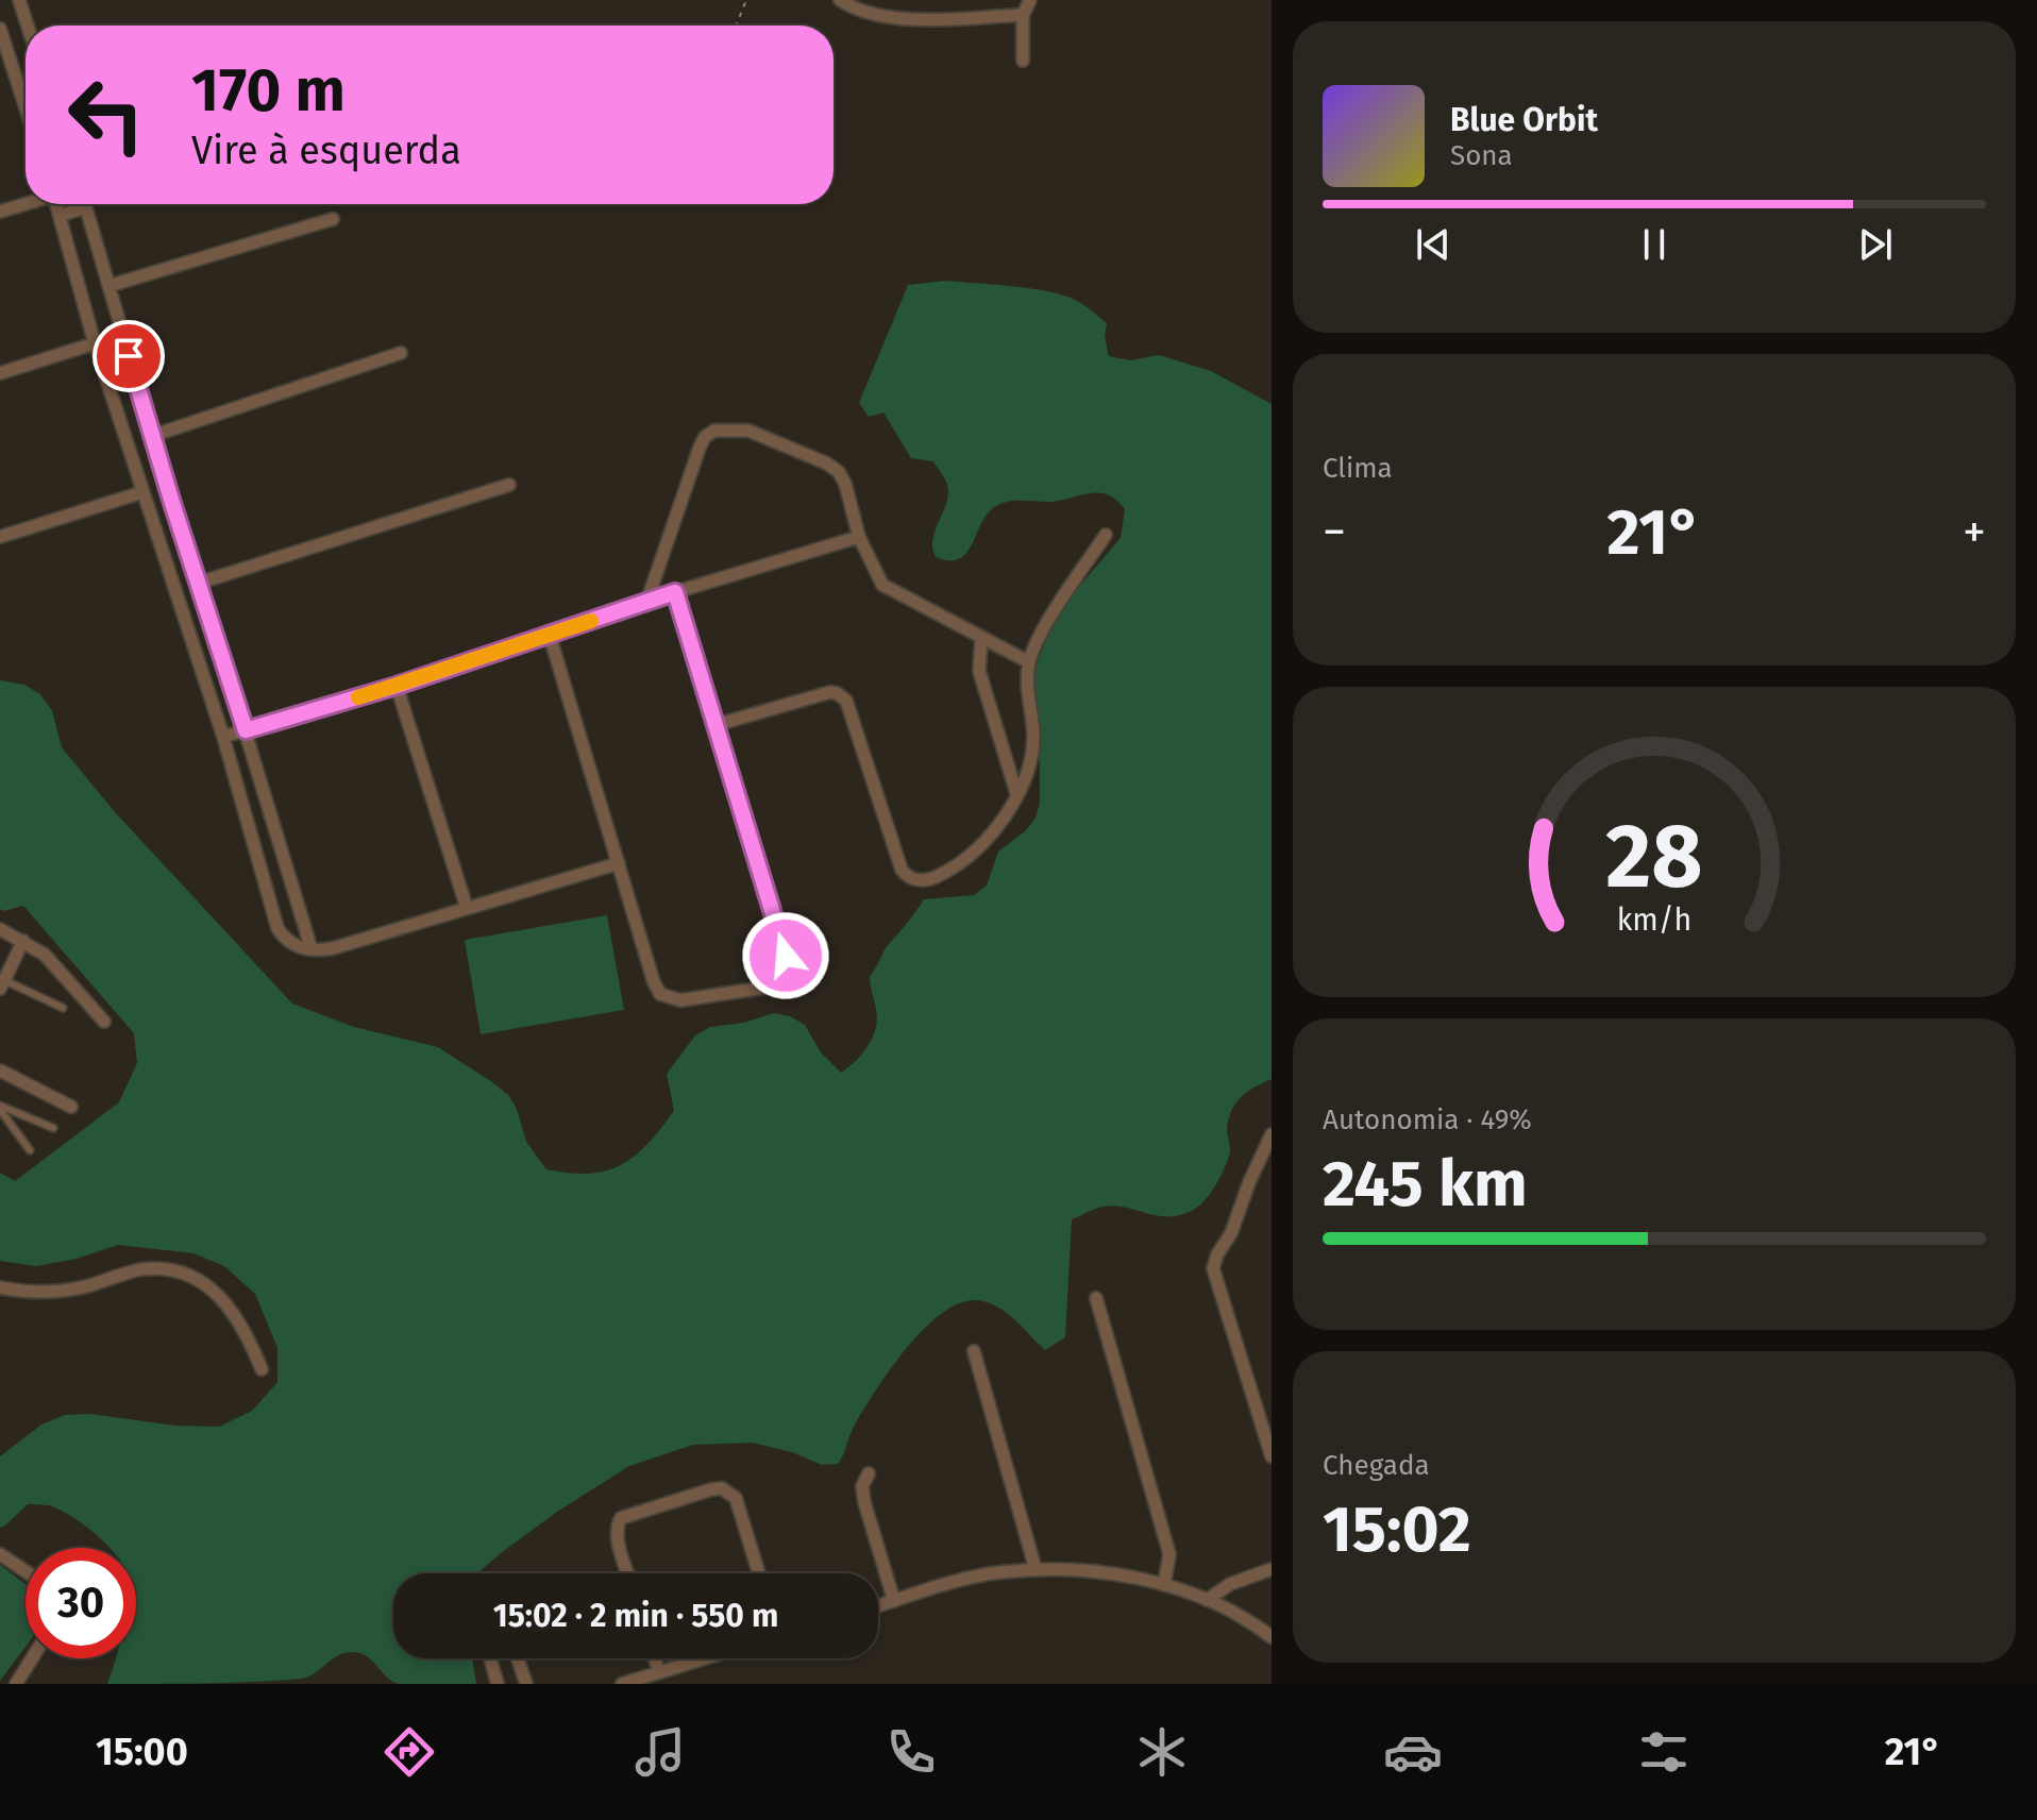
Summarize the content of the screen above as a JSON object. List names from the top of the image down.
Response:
{
  "page": {
    "turn": ["170 m", "Vire à esquerda"],
    "song": ["Blue Orbit", "Sona"],
    "tile": [
      "Clima",
      ["Autonomia · 49%", "245 km"],
      ["Chegada", "15:02"]
    ],
    "heat": ["−", "21°", "+"],
    "limit": "30",
    "trip": "15:02 · 2 min · 550 m",
    "tabs": ["15:00", "21°"],
    "gauge": ["28", "km/h"]
  }
}
